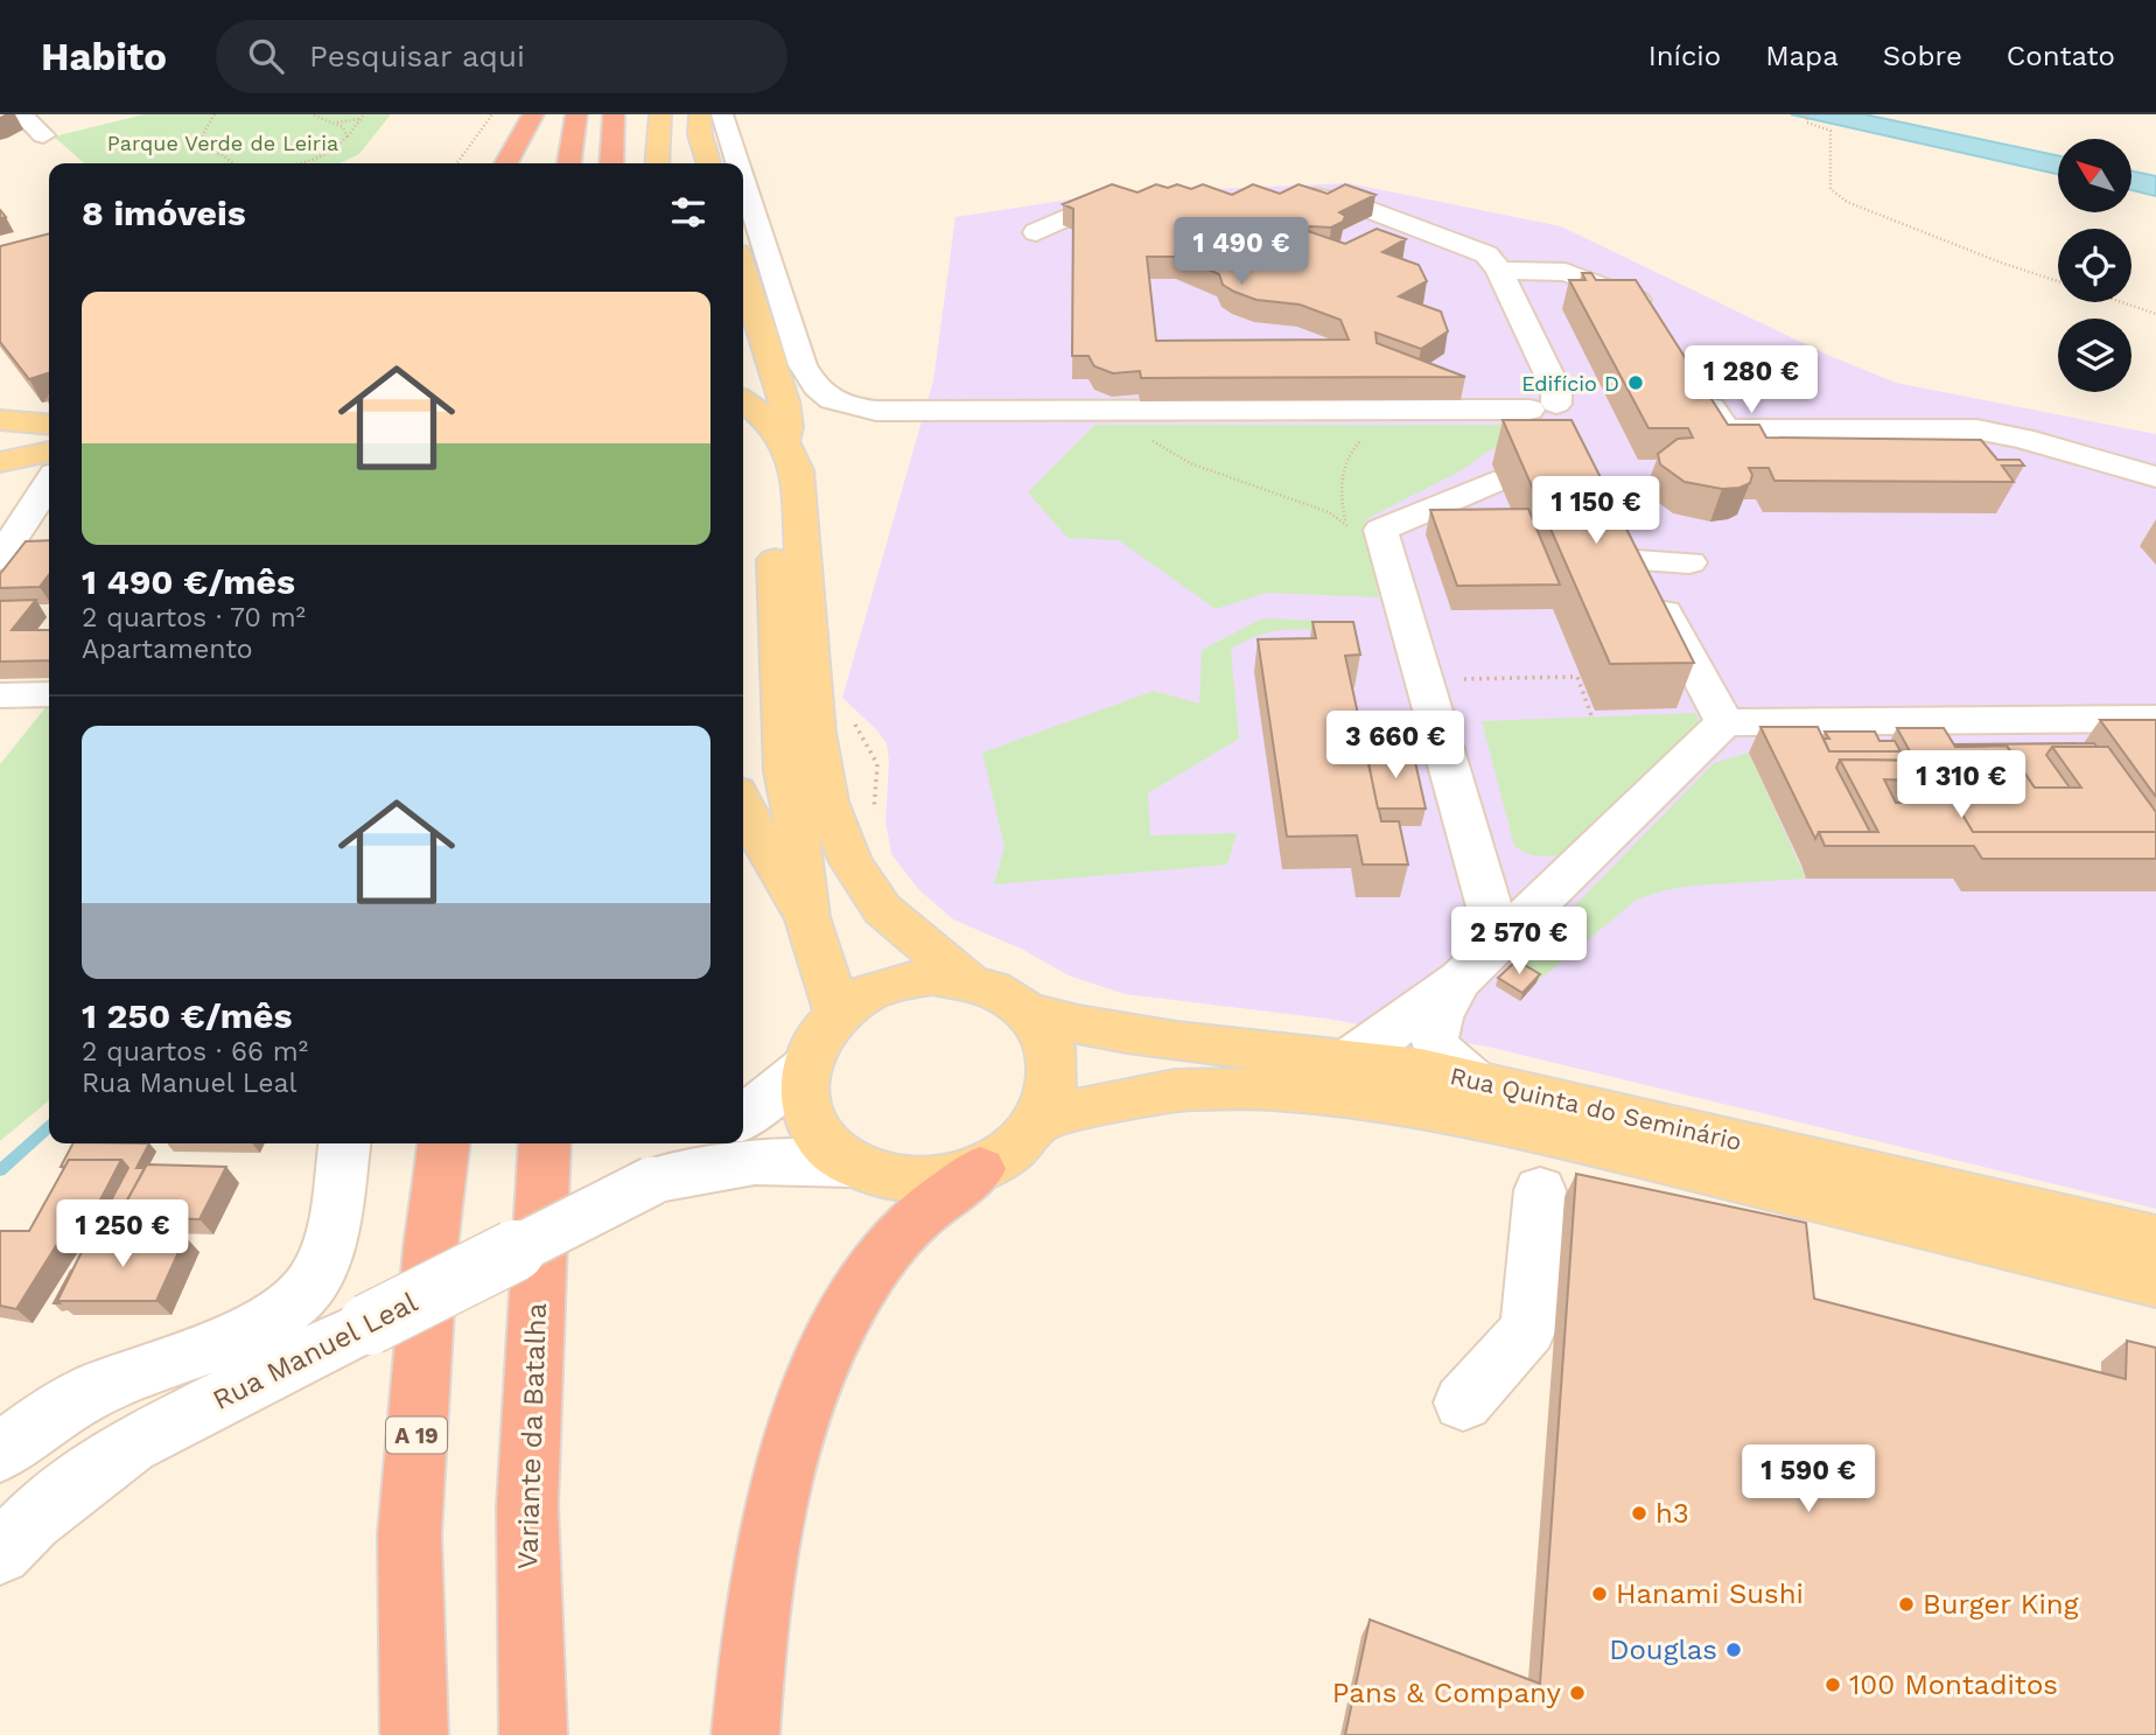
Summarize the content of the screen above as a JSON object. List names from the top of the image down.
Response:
{
  "streets": {
    "highway": ["A 19", "Variante da Batalha"],
    "main road": ["Rua Quinta do Seminário"],
    "street": ["Rua Manuel Leal"]
  },
  "crossings": [
    ["Rua Quinta do Seminário", "Rua Manuel Leal"]
  ],
  "parks": ["Parque Verde de Leiria"],
  "places": [
    "Edifício D",
    "h3",
    "Hanami Sushi",
    "Burger King",
    "Douglas",
    "100 Montaditos",
    "Pans & Company"
  ],
  "north": "top left",
  "page": {
    "header": "Habito",
    "search": "Pesquisar aqui",
    "nav": [
      "Início",
      "Mapa",
      "Sobre",
      "Contato"
    ],
    "heading": "8 imóveis",
    "price": [
      "1 490 €",
      "1 280 €",
      "1 150 €",
      "3 660 €",
      "1 310 €",
      "2 570 €",
      "1 250 €",
      "1 590 €"
    ],
    "list": [
      {
        "name": "1 490 €/mês",
        "note": "2 quartos · 70 m² · Apartamento"
      },
      {
        "name": "1 250 €/mês",
        "note": "2 quartos · 66 m² · Rua Manuel Leal"
      }
    ]
  }
}
